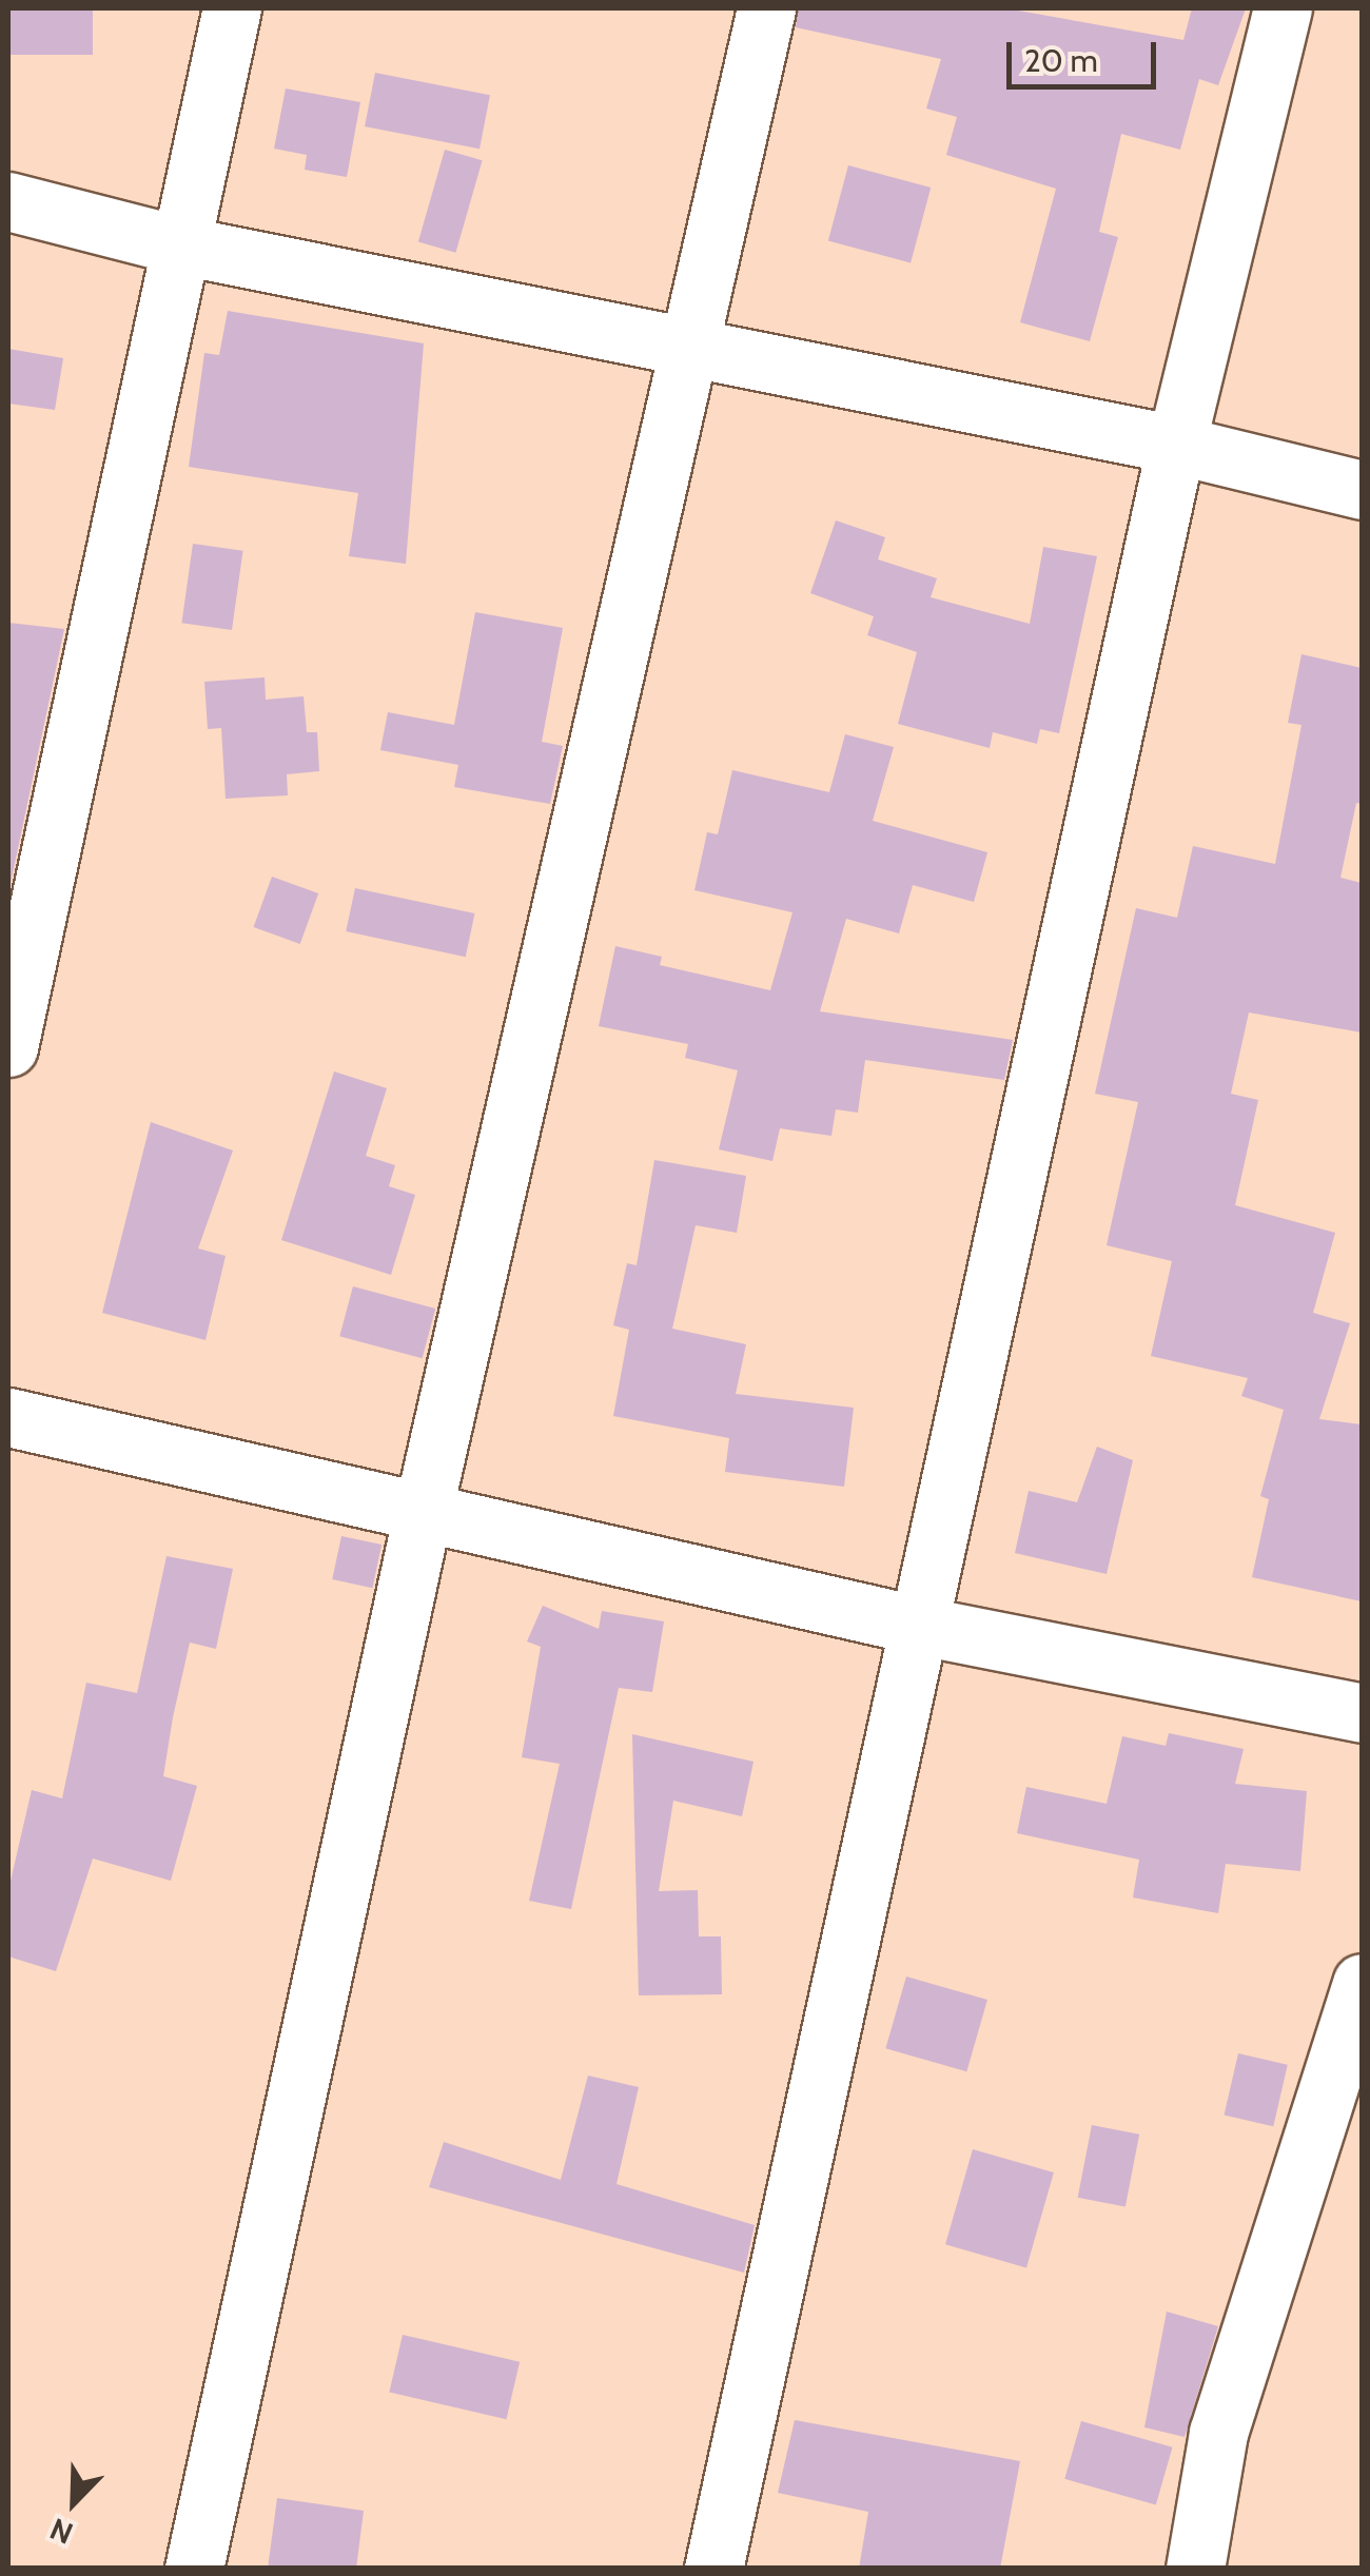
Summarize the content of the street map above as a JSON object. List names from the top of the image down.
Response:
{
  "scale_bar": "20 m",
  "north": "bottom left"
}
